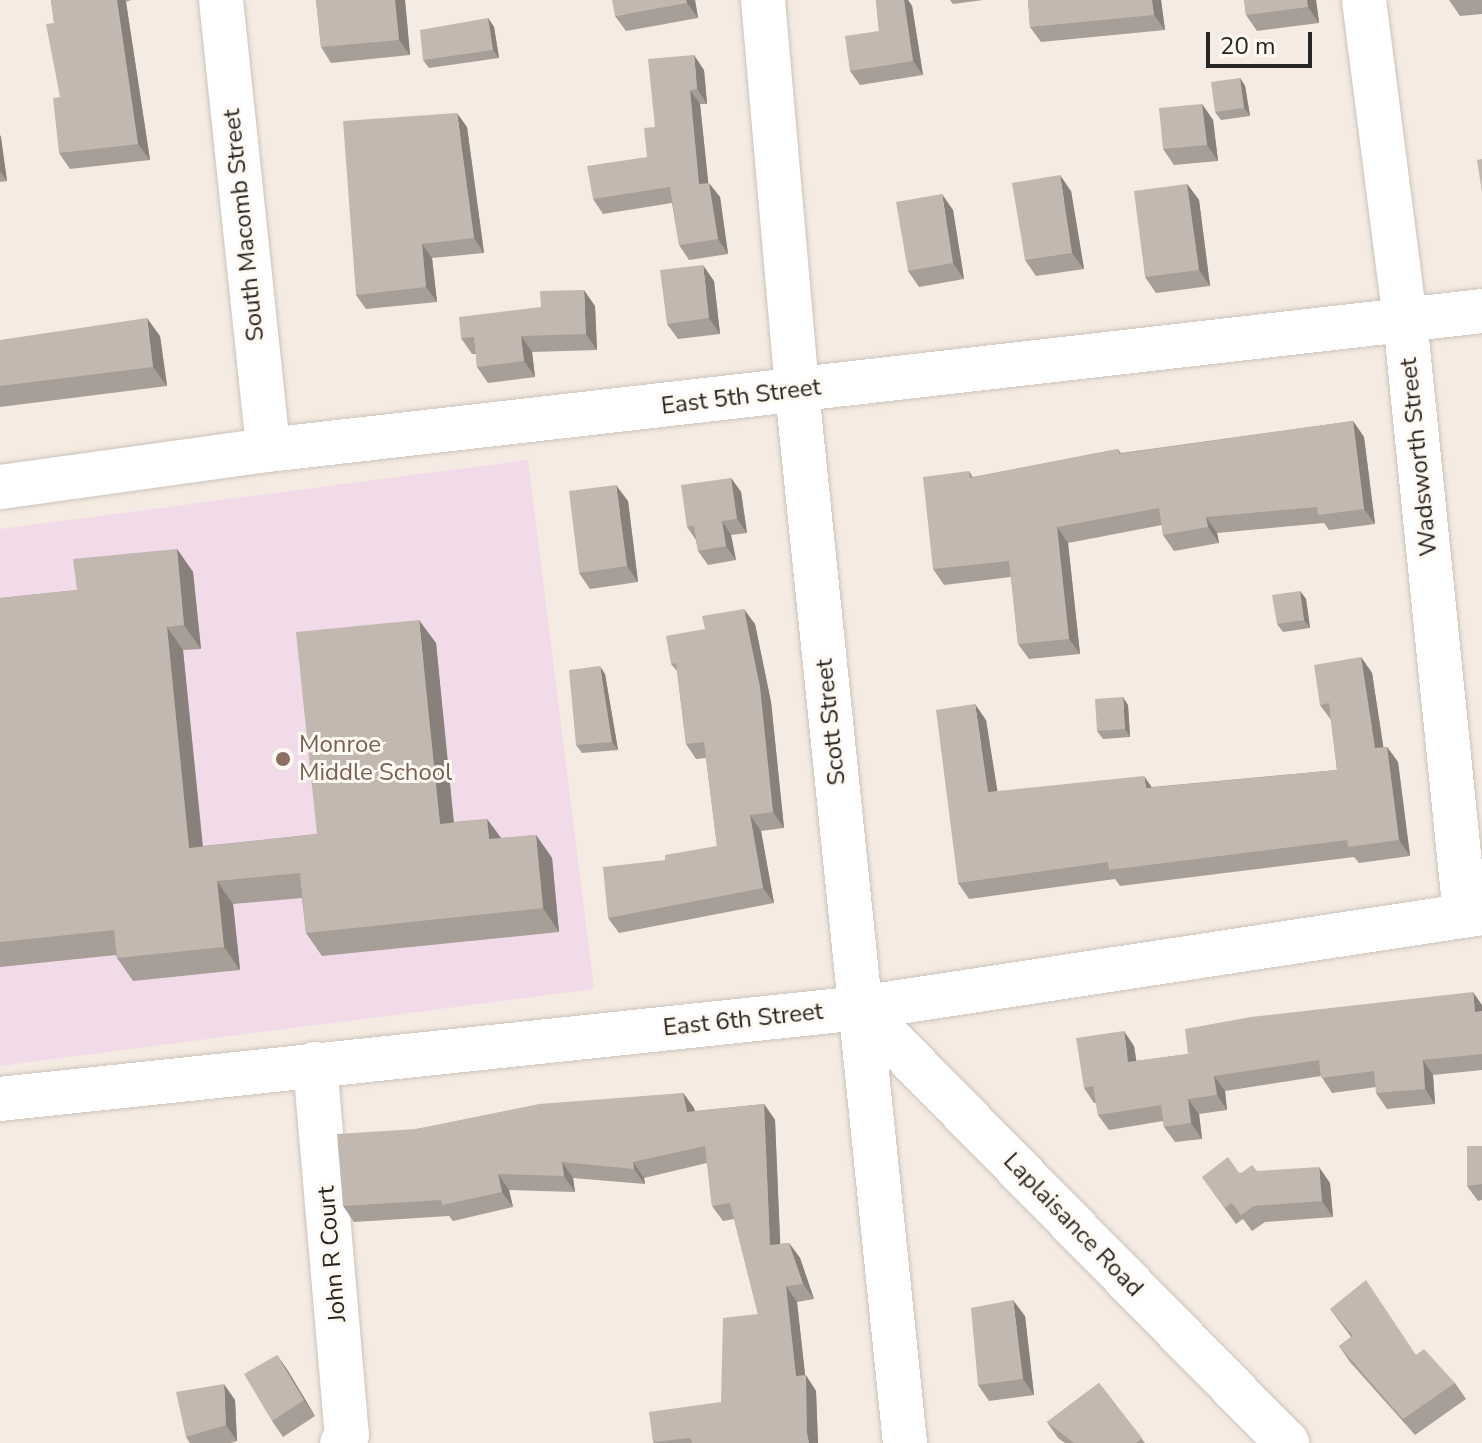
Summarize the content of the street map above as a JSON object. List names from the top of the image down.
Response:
{
  "streets": {
    "street": [
      "South Macomb Street",
      "East 5th Street",
      "Wadsworth Street",
      "Scott Street",
      "East 6th Street",
      "Laplaisance Road",
      "John R Court"
    ]
  },
  "crossings": [
    ["South Macomb Street", "East 5th Street"],
    ["East 5th Street", "Wadsworth Street"],
    ["East 5th Street", "Scott Street"],
    ["Wadsworth Street", "East 6th Street"],
    ["Scott Street", "East 6th Street"],
    ["Scott Street", "Laplaisance Road"],
    ["East 6th Street", "Laplaisance Road"],
    ["East 6th Street", "John R Court"]
  ],
  "places": ["Monroe Middle School"],
  "scale_bar": "20 m"
}
